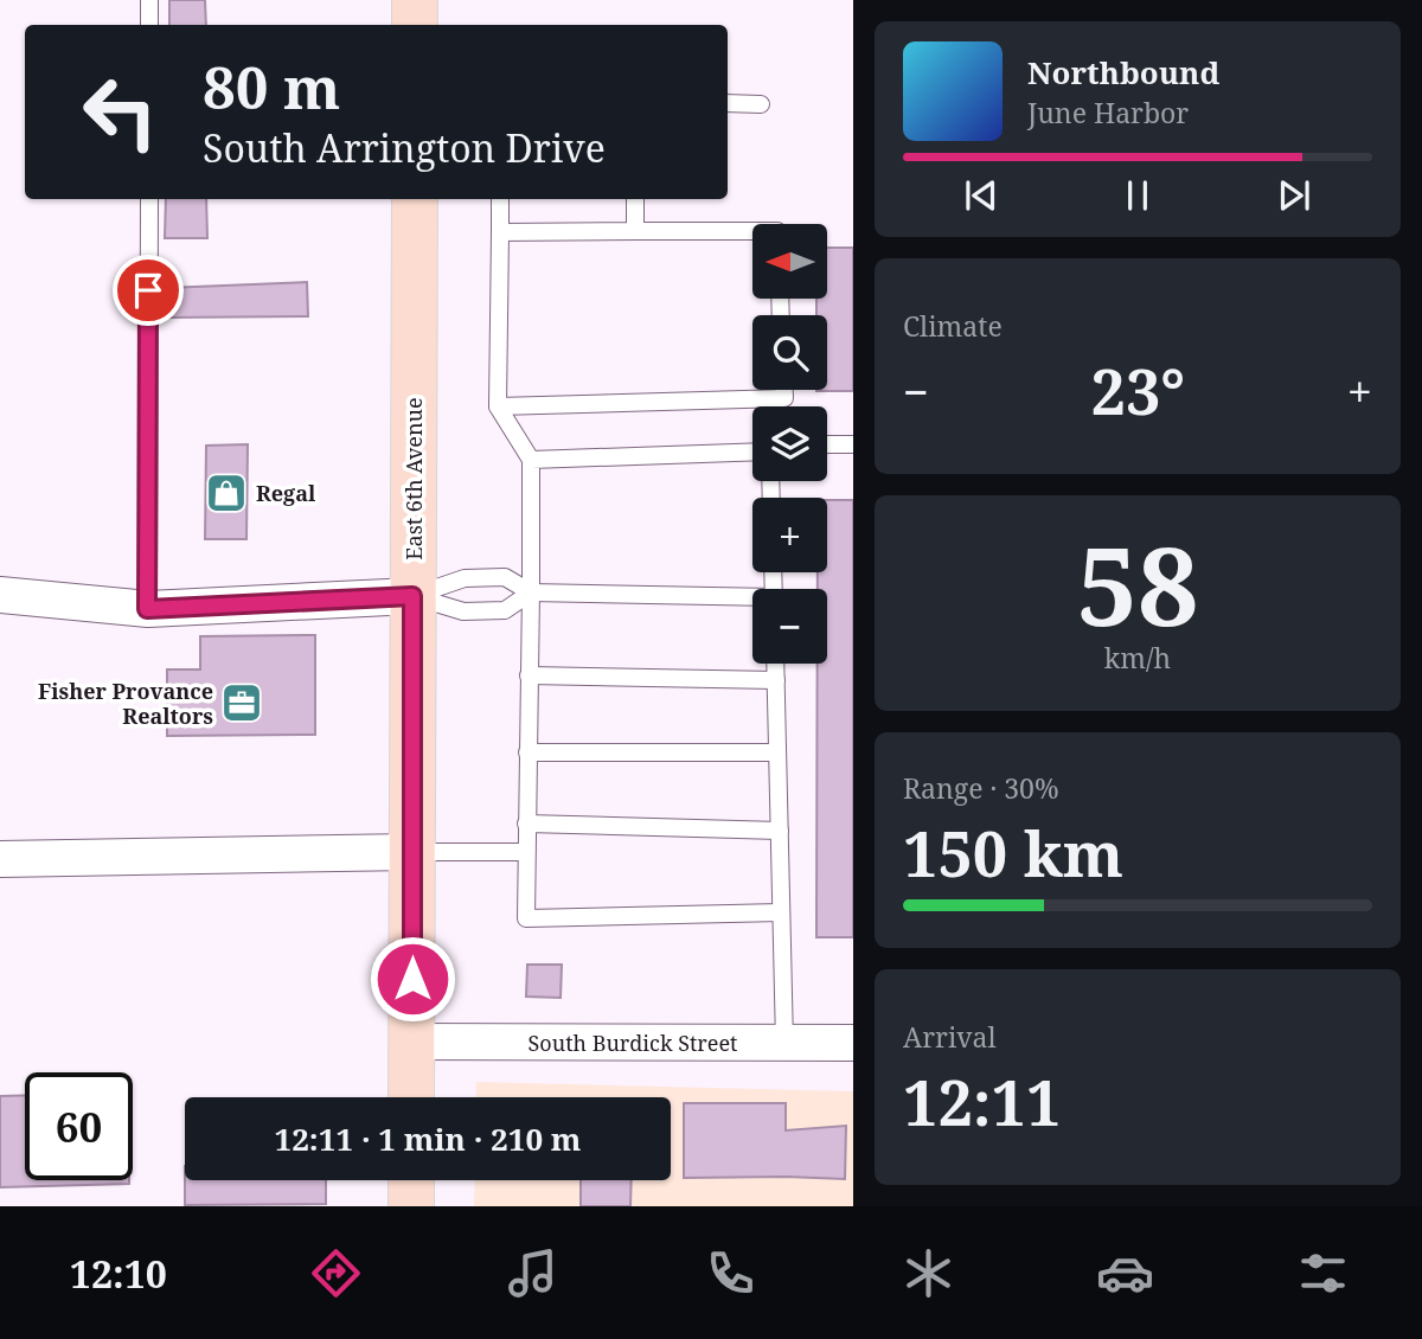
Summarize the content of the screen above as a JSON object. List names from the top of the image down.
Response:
{
  "streets": {
    "main road": ["East 6th Avenue"],
    "street": ["South Burdick Street"]
  },
  "crossings": [
    ["East 6th Avenue", "South Burdick Street"]
  ],
  "places": {
    "shop": ["Regal"],
    "office": ["Fisher Provance Realtors"]
  },
  "north": "left",
  "page": {
    "turn": ["80 m", "South Arrington Drive"],
    "song": ["Northbound", "June Harbor"],
    "map_buttons": ["+", "−"],
    "tile": [
      "Climate",
      ["58", "km/h"],
      ["Range · 30%", "150 km"],
      ["Arrival", "12:11"]
    ],
    "heat": ["−", "23°", "+"],
    "limit": "60",
    "trip": "12:11 · 1 min · 210 m",
    "tabs": "12:10"
  }
}
